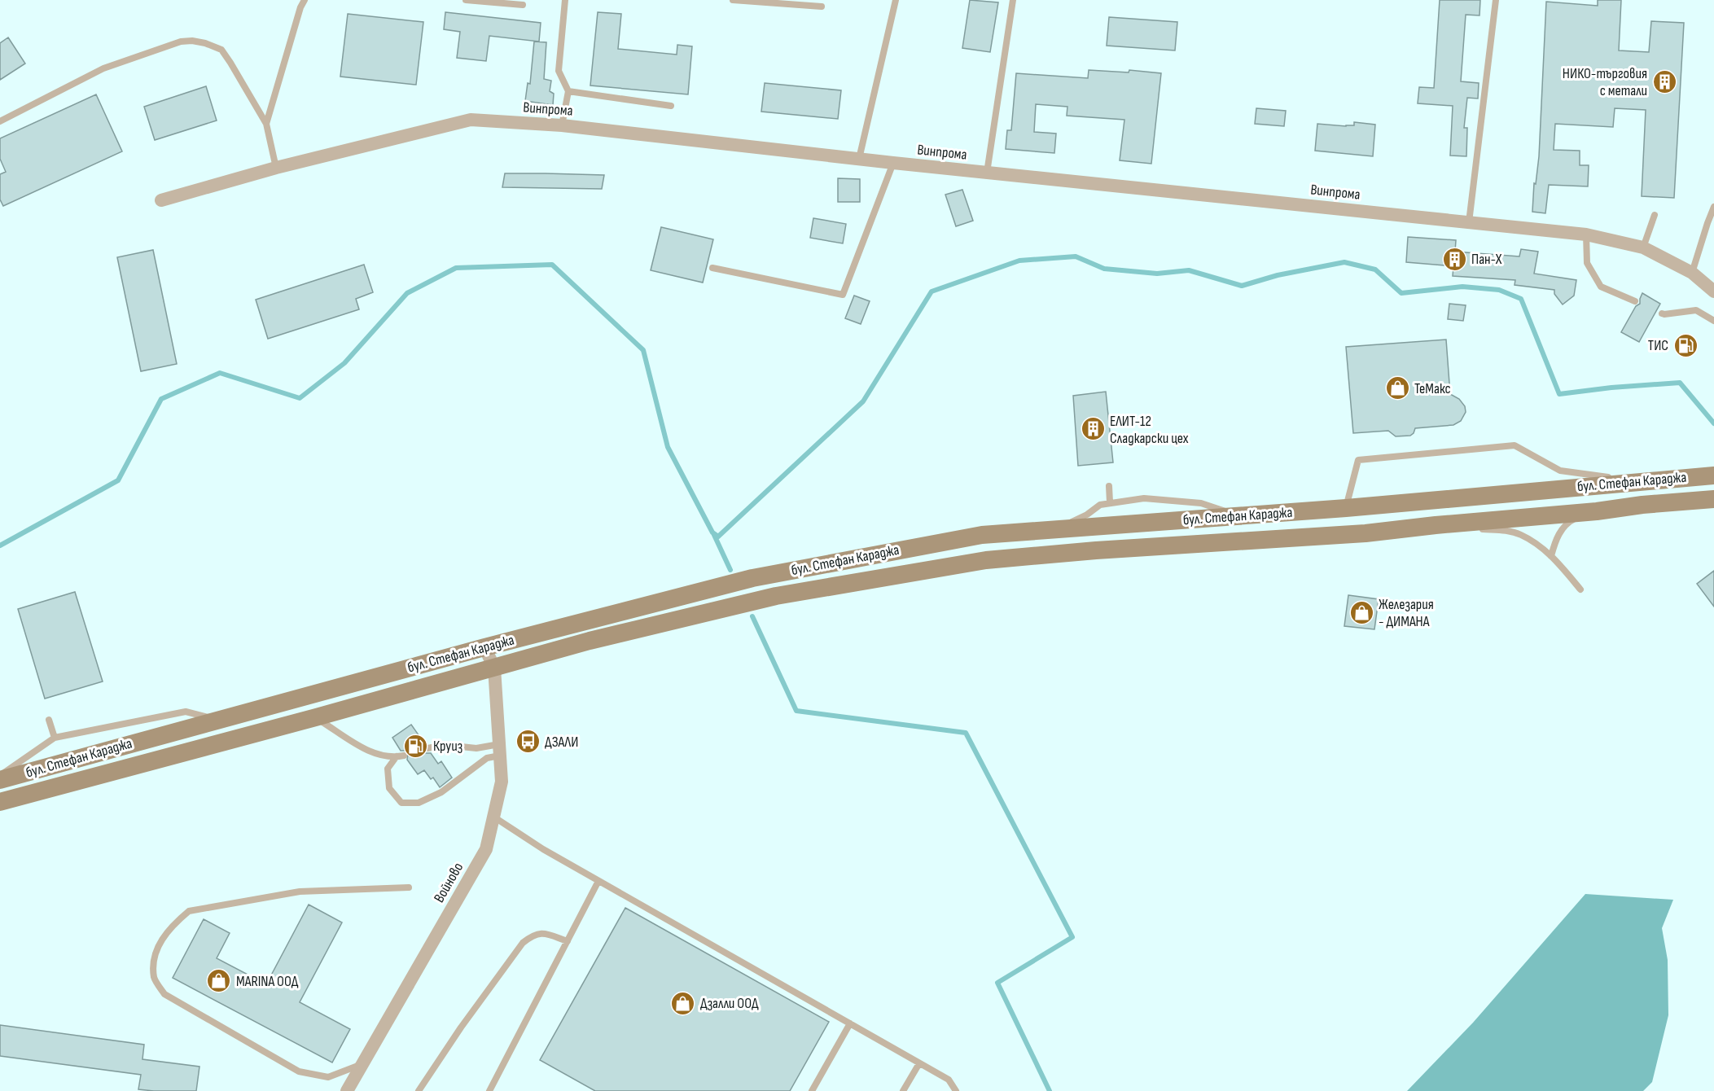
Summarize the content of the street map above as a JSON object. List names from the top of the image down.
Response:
{
  "streets": {
    "main road": ["бул. Стефан Караджа"],
    "street": ["Винпрома", "Войново"]
  },
  "crossings": [
    ["бул. Стефан Караджа", "Войново"]
  ],
  "places": {
    "building": ["НИКО-търговия с метали", "Пан-Х", "ЕЛИТ-12 Сладкарски цех"],
    "fuel station": ["ТИС", "Круиз"],
    "shop": [
      "ТеМакс",
      "Железария - ДИМАНА",
      "MARINA ООД",
      "Дзалли ООД"
    ],
    "bus stop": ["ДЗАЛИ"]
  }
}
